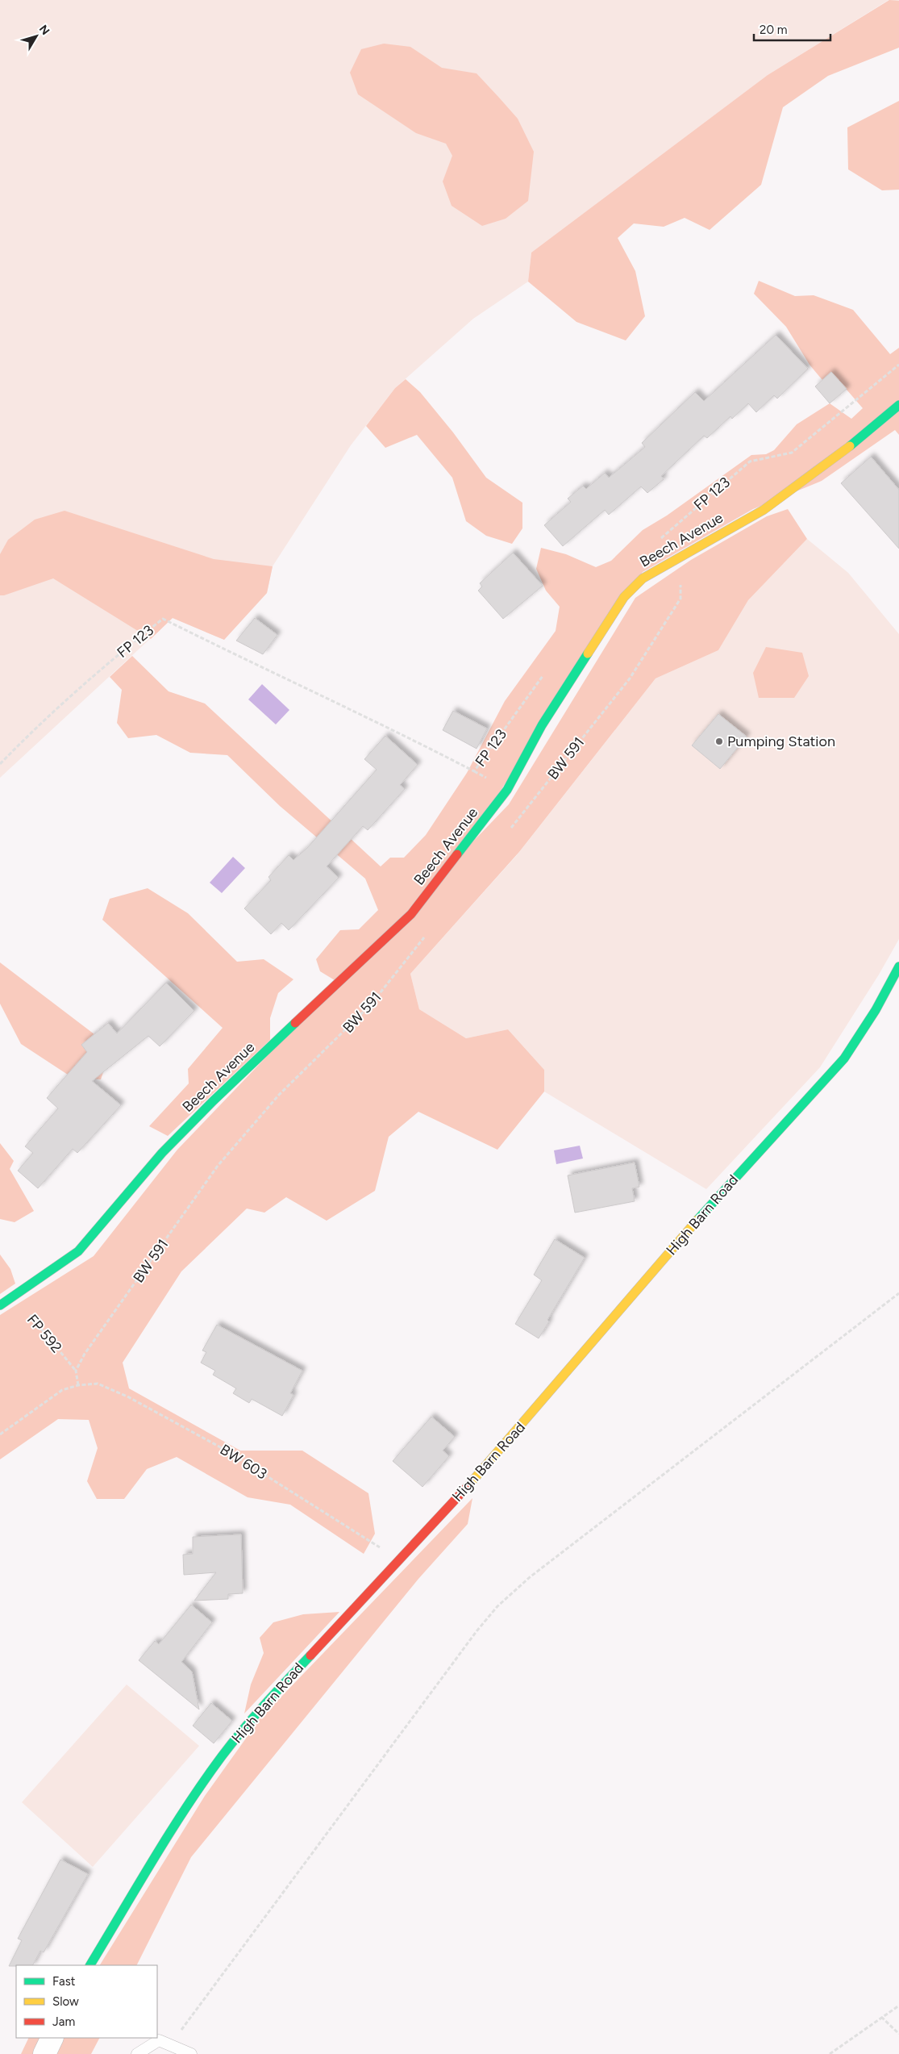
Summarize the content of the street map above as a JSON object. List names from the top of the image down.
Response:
{
  "streets": {
    "street": ["Beech Avenue", "High Barn Road"],
    "path": [
      "FP 123",
      "BW 591",
      "FP 592",
      "BW 603"
    ]
  },
  "crossings": [
    ["Beech Avenue", "BW 591"],
    ["Beech Avenue", "FP 592"],
    ["BW 591", "FP 592"],
    ["High Barn Road", "BW 603"]
  ],
  "places": ["Pumping Station"],
  "legend": ["Fast", "Slow", "Jam"],
  "scale_bar": "20 m",
  "north": "top right"
}
